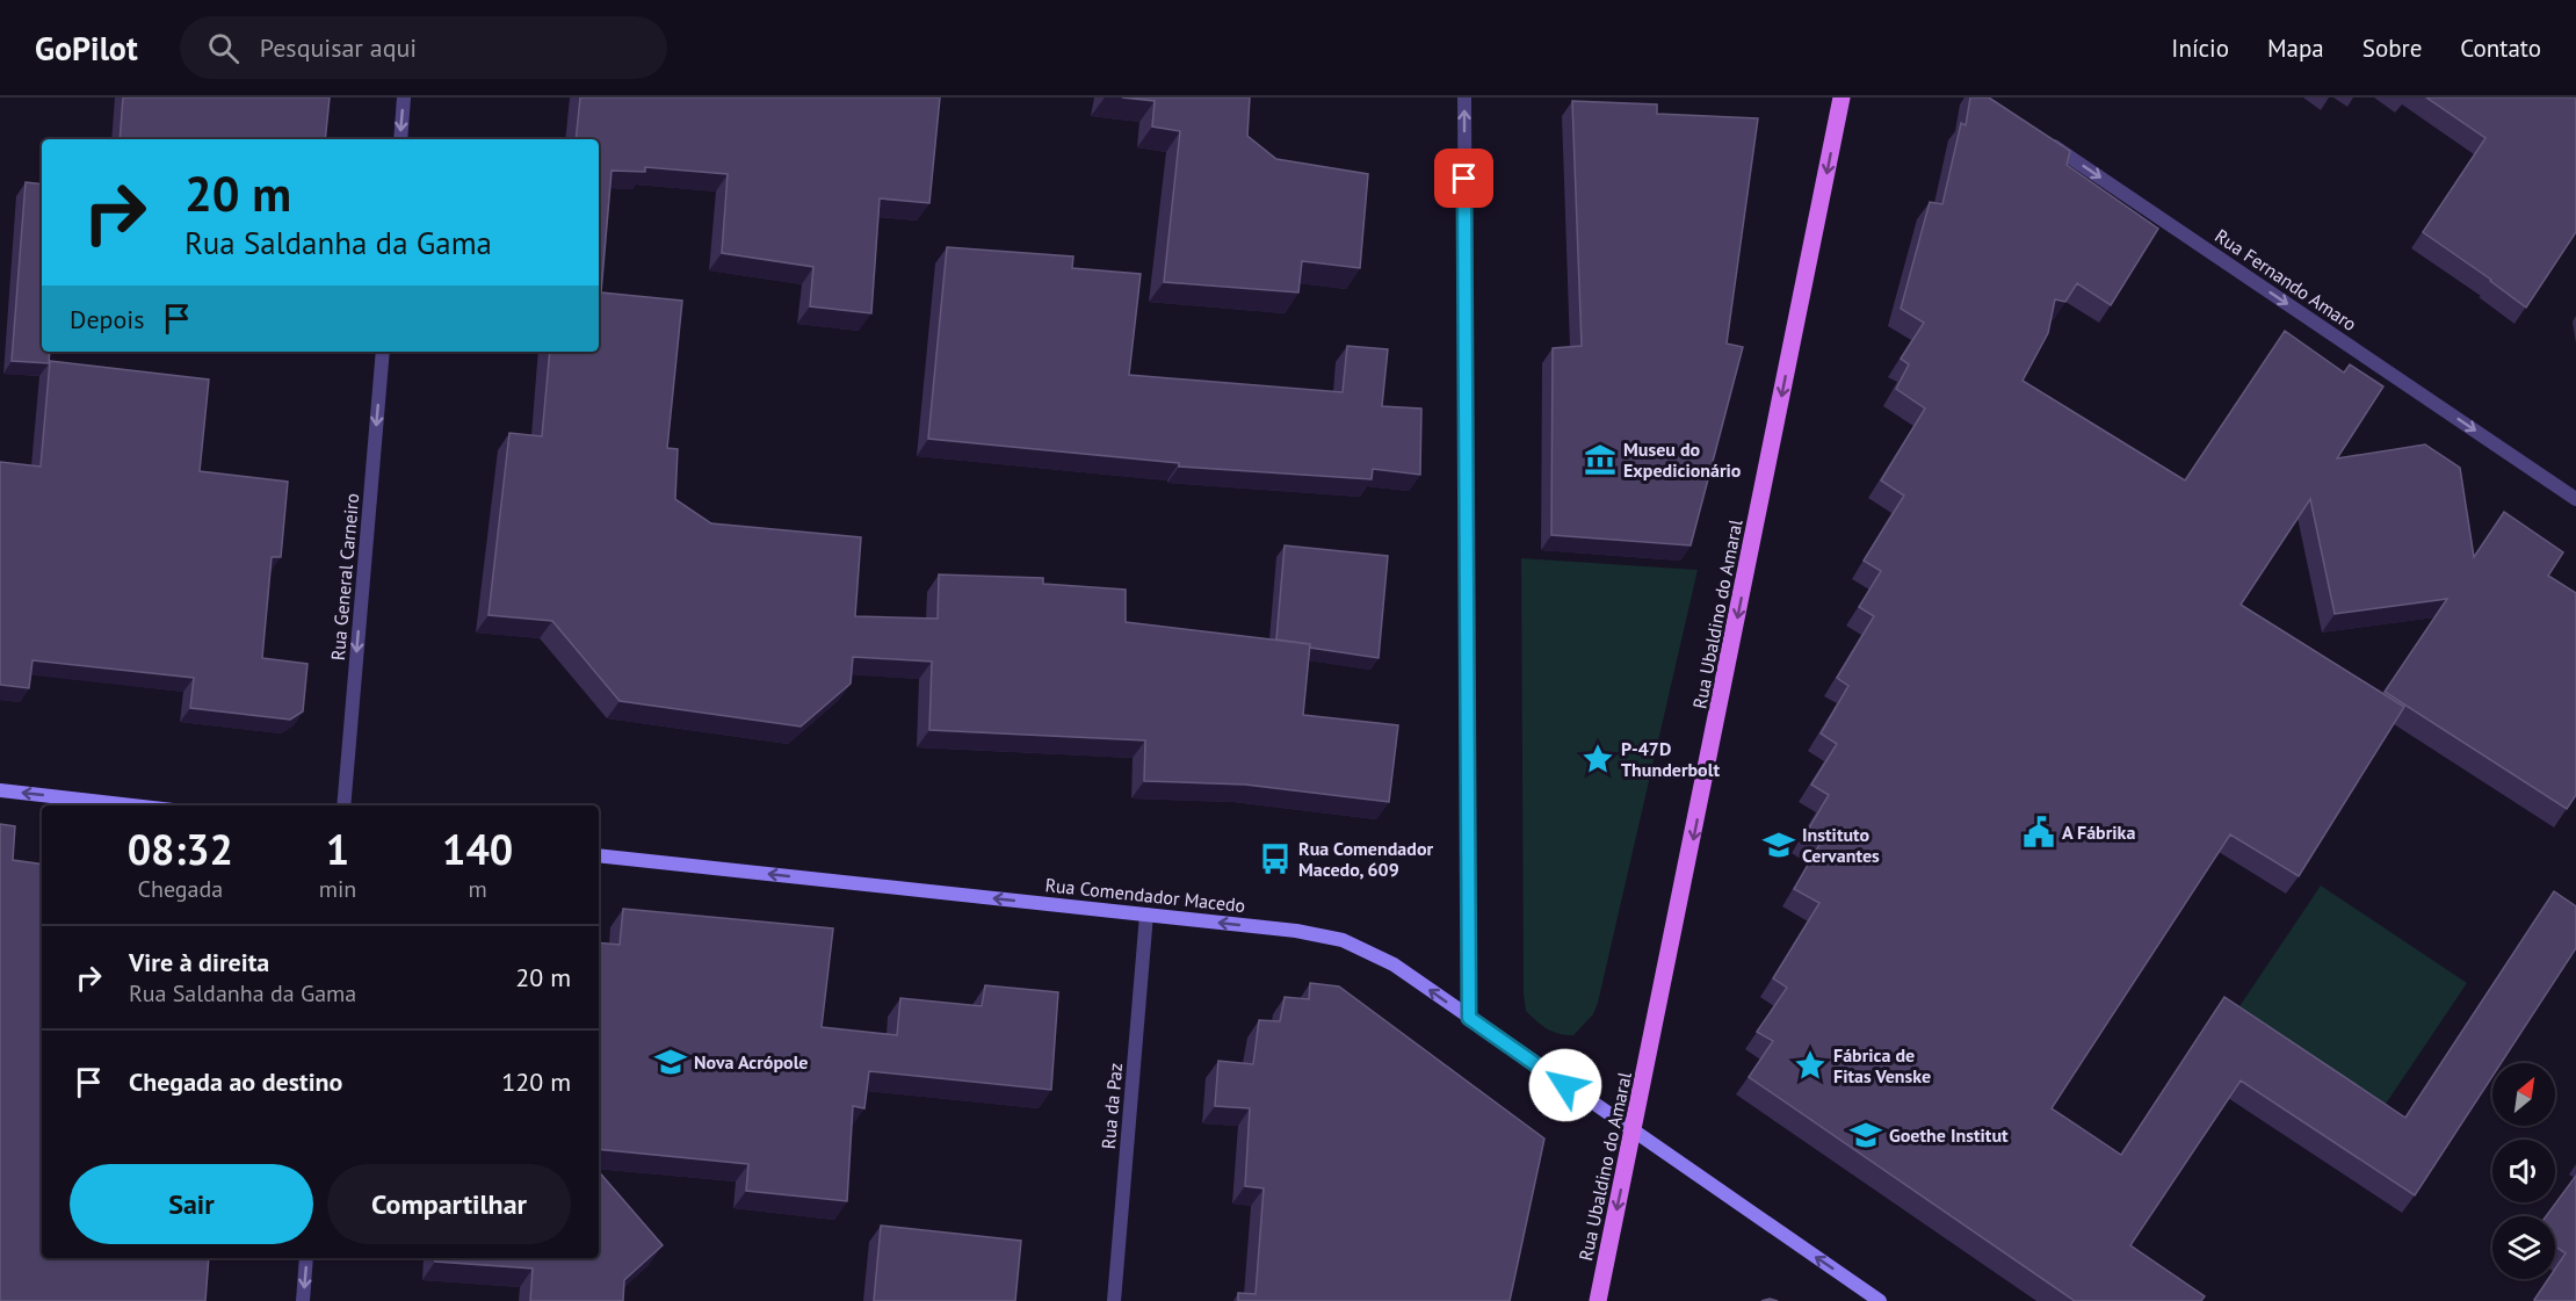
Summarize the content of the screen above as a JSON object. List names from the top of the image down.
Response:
{
  "streets": {
    "main road": ["Rua Ubaldino do Amaral", "Rua Comendador Macedo"],
    "street": ["Rua Fernando Amaro", "Rua General Carneiro", "Rua da Paz"]
  },
  "crossings": [
    ["Rua Ubaldino do Amaral", "Rua Comendador Macedo"],
    ["Rua Comendador Macedo", "Rua da Paz"]
  ],
  "one_way": [
    "Rua Fernando Amaro",
    "Rua General Carneiro",
    "Rua Ubaldino do Amaral",
    "Rua Comendador Macedo"
  ],
  "places": {
    "museum": ["Museu do Expedicionário"],
    "place": ["P-47D Thunderbolt", "Fábrica de Fitas Venske"],
    "public building": ["A Fábrika"],
    "school or university": ["Instituto Cervantes", "Nova Acrópole", "Goethe Institut"],
    "bus stop": ["Rua Comendador Macedo, 609"]
  },
  "north": "top right",
  "page": {
    "header": "GoPilot",
    "search": "Pesquisar aqui",
    "nav": [
      "Início",
      "Mapa",
      "Sobre",
      "Contato"
    ],
    "turn": ["20 m", "Rua Saldanha da Gama"],
    "then": "Depois",
    "eta": [
      "08:32",
      "Chegada",
      "1",
      "min",
      "140",
      "m"
    ],
    "list": [
      {
        "name": "Vire à direita",
        "note": "Rua Saldanha da Gama",
        "value": "20 m"
      },
      {
        "name": "Chegada ao destino",
        "value": "120 m"
      }
    ],
    "buttons": ["Sair", "Compartilhar"]
  }
}
